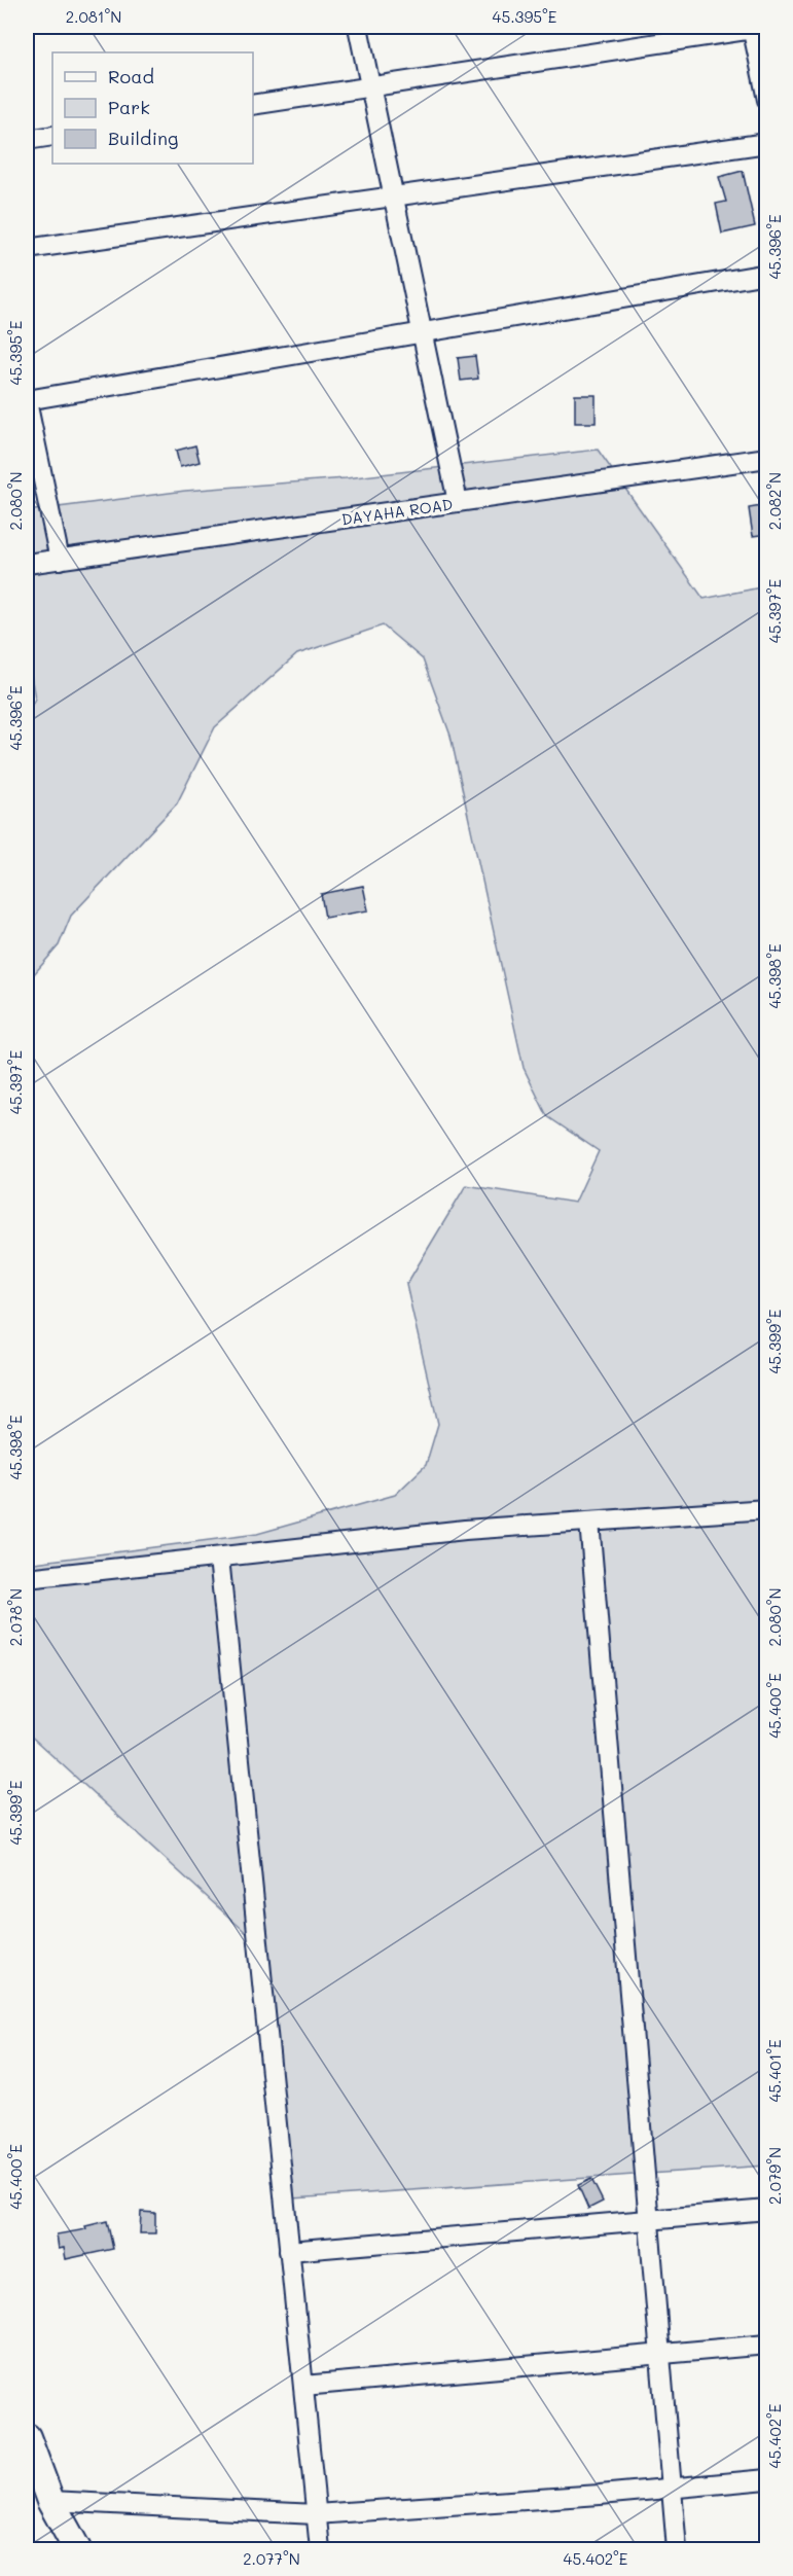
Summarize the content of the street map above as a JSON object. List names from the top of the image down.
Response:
{
  "streets": {
    "street": ["DAYAHA ROAD"]
  },
  "legend": ["Road", "Park", "Building"],
  "coordinates": [
    "2.081°N",
    "45.395°E",
    "45.396°E",
    "2.080°N",
    "2.082°N",
    "45.397°E",
    "45.398°E",
    "45.399°E",
    "2.078°N",
    "45.400°E",
    "45.401°E",
    "2.079°N",
    "45.402°E",
    "2.077°N"
  ]
}
